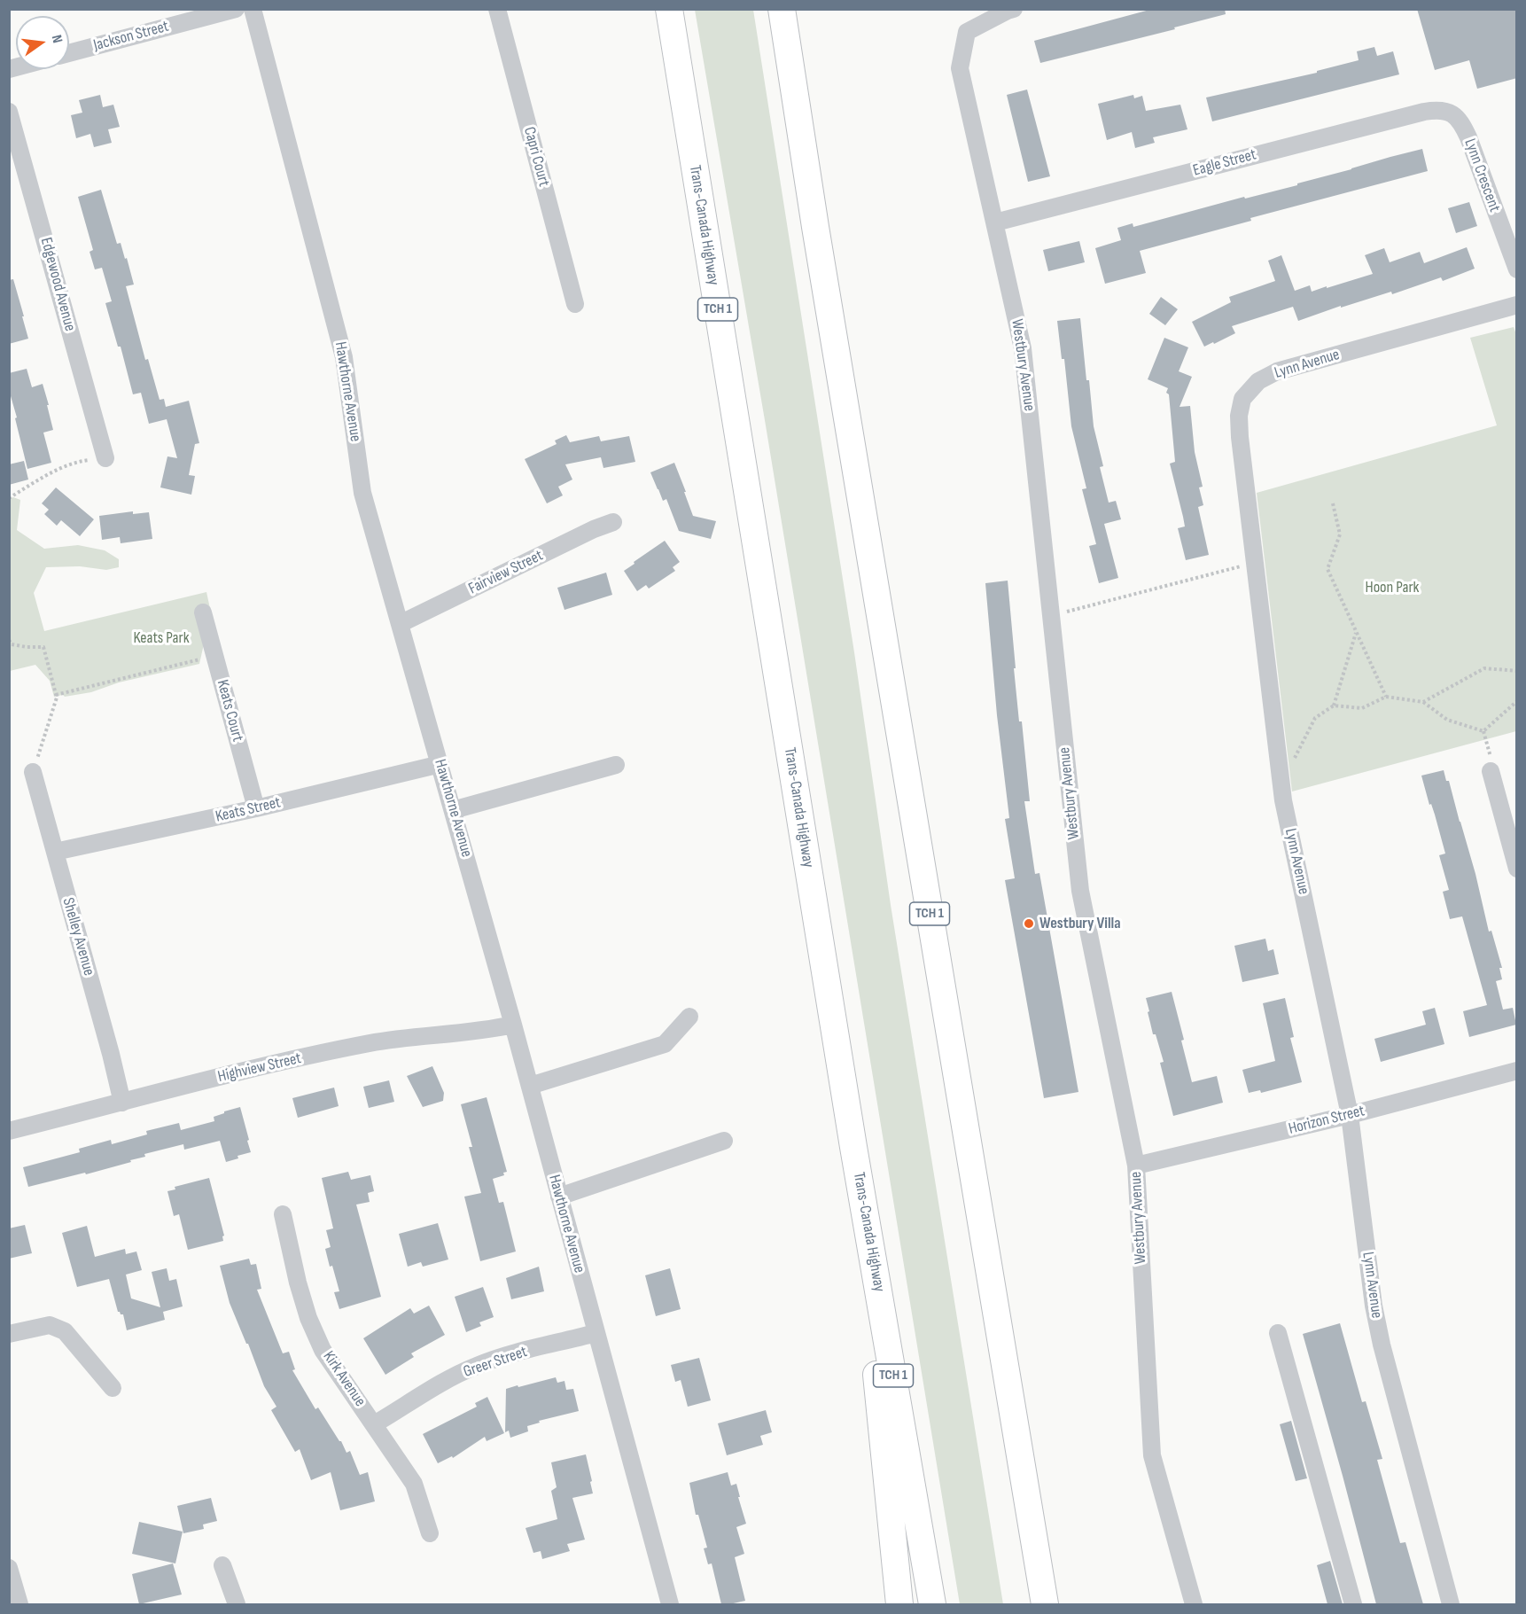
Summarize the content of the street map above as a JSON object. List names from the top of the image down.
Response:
{
  "streets": {
    "highway": ["Trans-Canada Highway", "TCH 1"],
    "street": [
      "Jackson Street",
      "Capri Court",
      "Eagle Street",
      "Lynn Crescent",
      "Edgewood Avenue",
      "Lynn Avenue",
      "Westbury Avenue",
      "Hawthorne Avenue",
      "Fairview Street",
      "Keats Court",
      "Keats Street",
      "Shelley Avenue",
      "Highview Street",
      "Horizon Street",
      "Greer Street",
      "Kirk Avenue"
    ]
  },
  "crossings": [
    ["Eagle Street", "Lynn Crescent"],
    ["Eagle Street", "Westbury Avenue"],
    ["Lynn Avenue", "Horizon Street"],
    ["Westbury Avenue", "Horizon Street"],
    ["Hawthorne Avenue", "Fairview Street"],
    ["Hawthorne Avenue", "Keats Street"],
    ["Hawthorne Avenue", "Highview Street"],
    ["Hawthorne Avenue", "Greer Street"],
    ["Keats Court", "Keats Street"],
    ["Keats Street", "Shelley Avenue"],
    ["Shelley Avenue", "Highview Street"],
    ["Greer Street", "Kirk Avenue"]
  ],
  "parks": ["Hoon Park", "Keats Park"],
  "places": ["Westbury Villa"],
  "north": "right"
}
